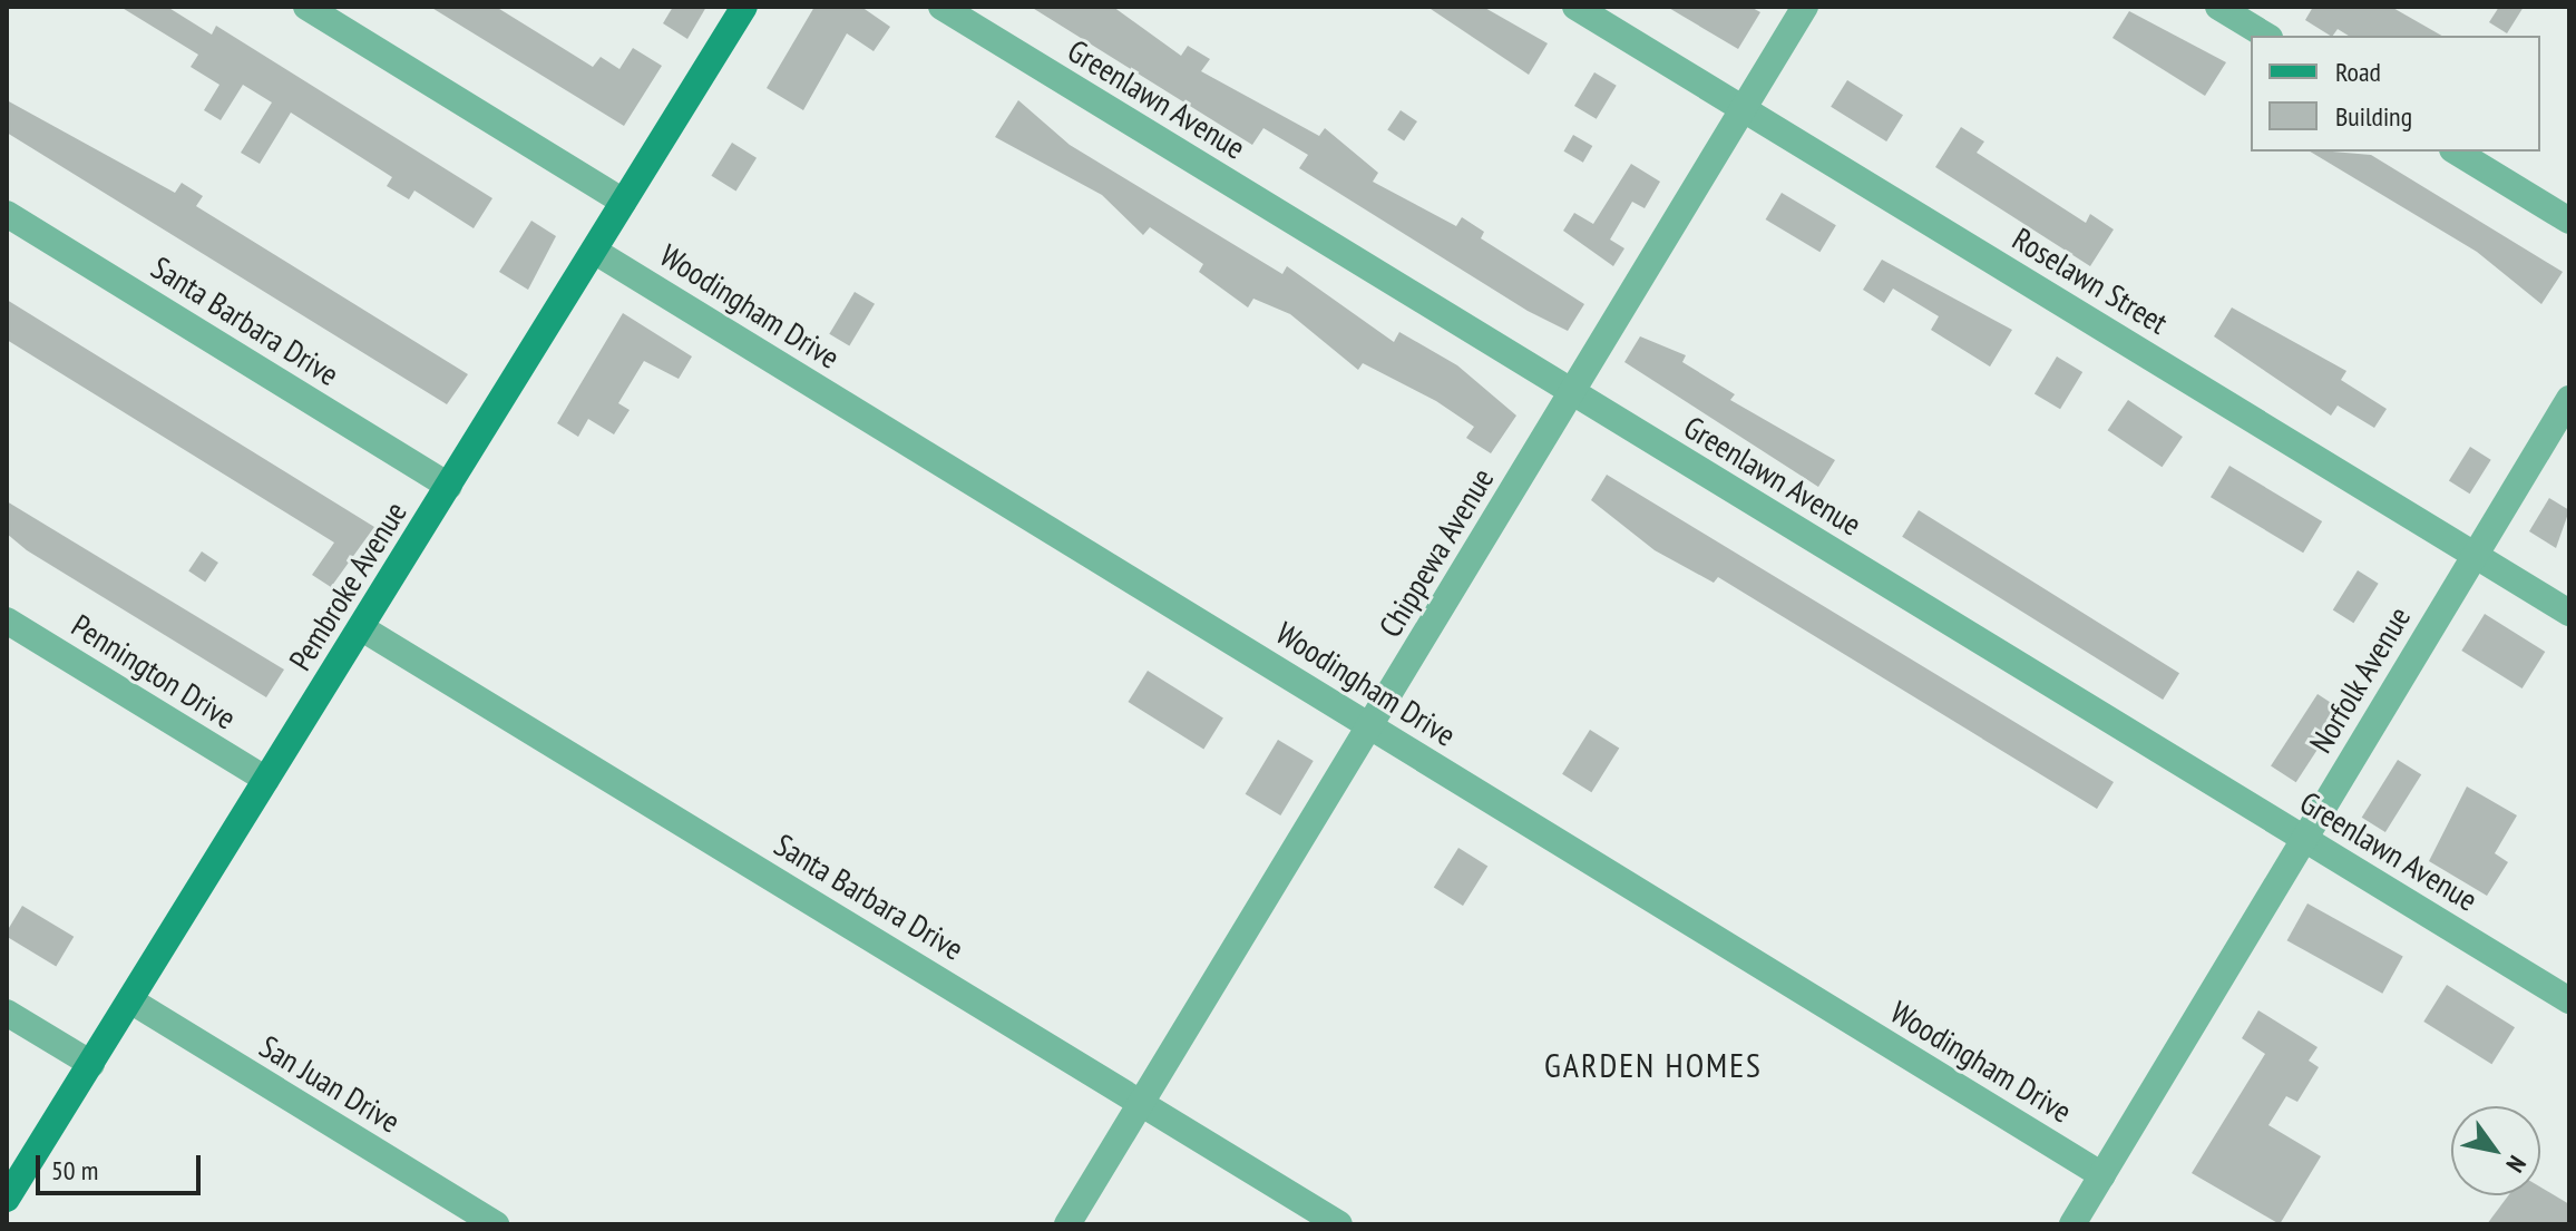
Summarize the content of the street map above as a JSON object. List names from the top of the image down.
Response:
{
  "streets": {
    "street": [
      "Greenlawn Avenue",
      "Roselawn Street",
      "Woodingham Drive",
      "Santa Barbara Drive",
      "Chippewa Avenue",
      "Pembroke Avenue",
      "Pennington Drive",
      "Norfolk Avenue",
      "San Juan Drive"
    ]
  },
  "crossings": [
    ["Greenlawn Avenue", "Chippewa Avenue"],
    ["Greenlawn Avenue", "Norfolk Avenue"],
    ["Roselawn Street", "Chippewa Avenue"],
    ["Roselawn Street", "Norfolk Avenue"],
    ["Woodingham Drive", "Chippewa Avenue"],
    ["Woodingham Drive", "Pembroke Avenue"],
    ["Woodingham Drive", "Norfolk Avenue"],
    ["Santa Barbara Drive", "Chippewa Avenue"],
    ["Santa Barbara Drive", "Pembroke Avenue"],
    ["Pembroke Avenue", "Pennington Drive"],
    ["Pembroke Avenue", "San Juan Drive"]
  ],
  "districts": ["GARDEN HOMES"],
  "legend": ["Road", "Building"],
  "scale_bar": "50 m",
  "north": "bottom right"
}
